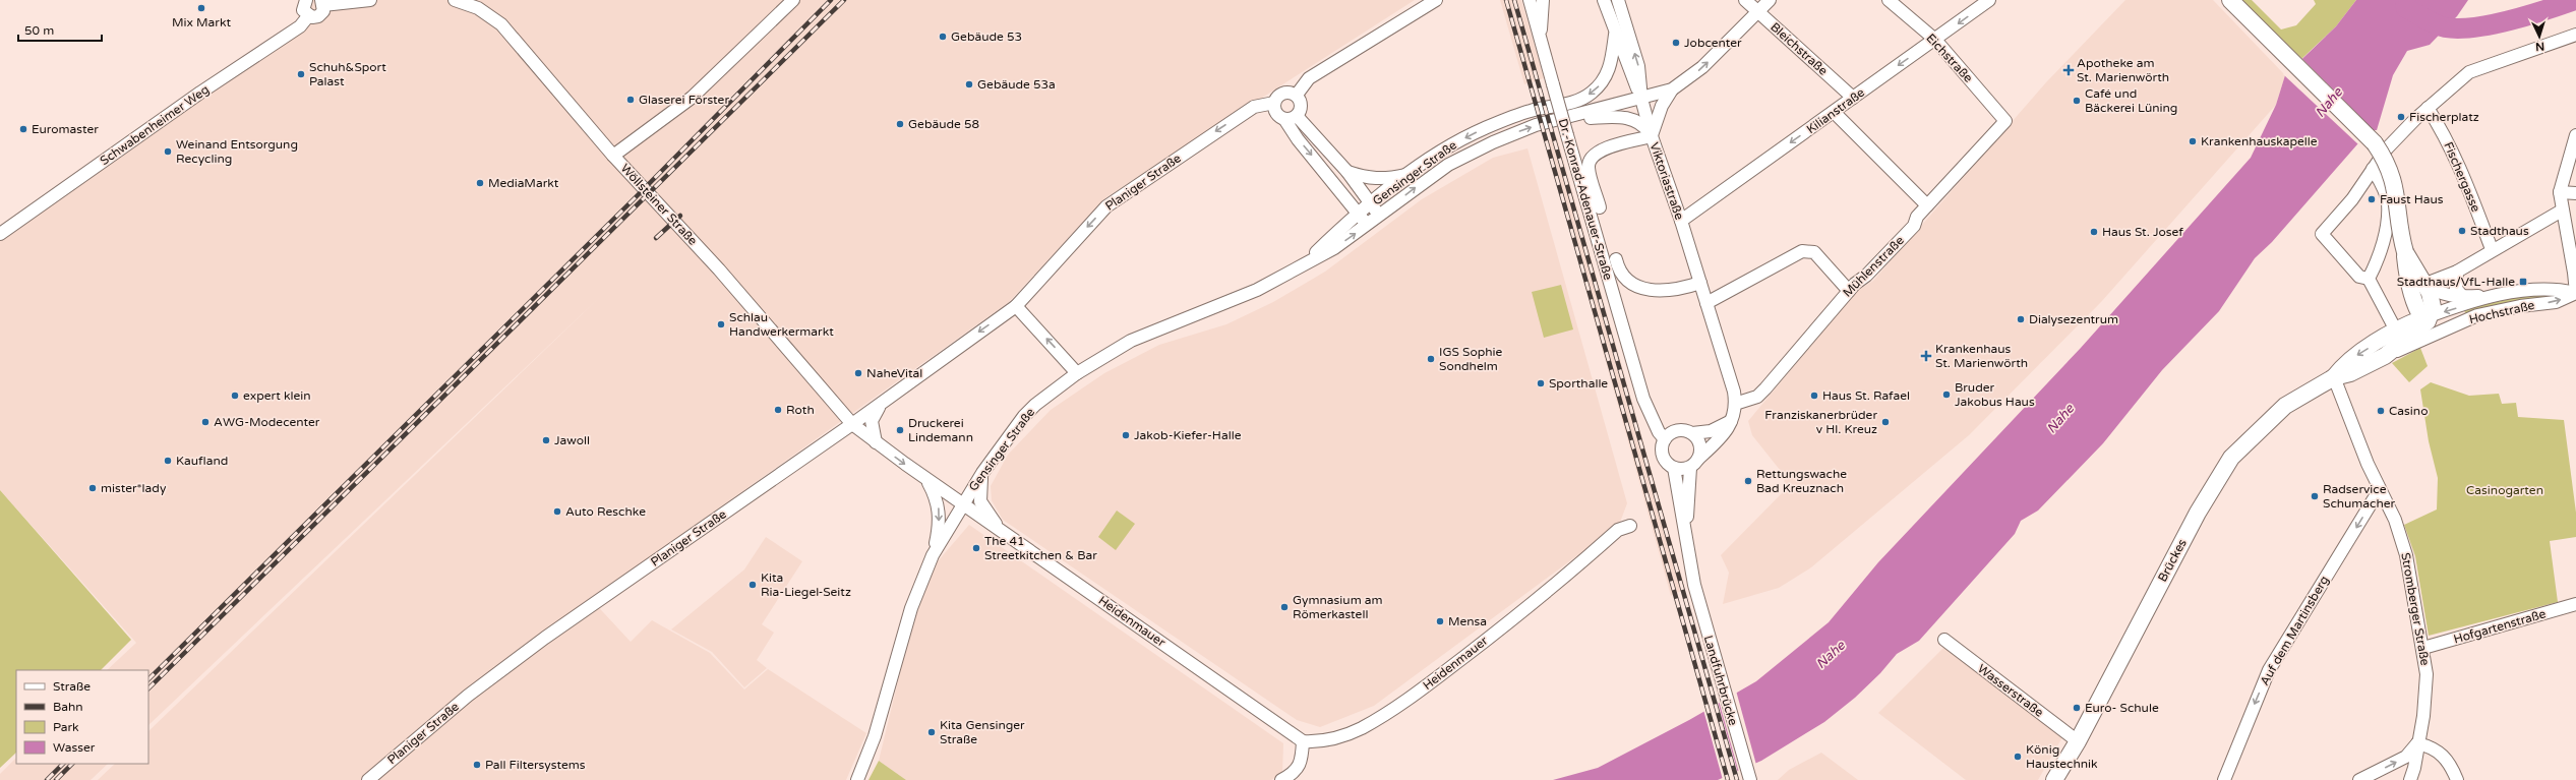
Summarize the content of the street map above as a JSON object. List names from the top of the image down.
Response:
{
  "streets": {
    "main road": ["Brückes"],
    "street": [
      "Bleichstraße",
      "Eichstraße",
      "Kilianstraße",
      "Schwabenheimer Weg",
      "Gensinger Straße",
      "Fischergasse",
      "Viktoriastraße",
      "Planiger Straße",
      "Dr.-Konrad-Adenauer-Straße",
      "Wöllsteiner Straße",
      "Mühlenstraße",
      "Hochstraße",
      "Stromberger Straße",
      "Heidenmauer",
      "Hofgartenstraße",
      "Auf dem Martinsberg",
      "Landfuhrbrücke",
      "Wasserstraße"
    ]
  },
  "crossings": [
    ["Bleichstraße", "Kilianstraße"],
    ["Eichstraße", "Kilianstraße"],
    ["Eichstraße", "Mühlenstraße"],
    ["Kilianstraße", "Viktoriastraße"],
    ["Gensinger Straße", "Viktoriastraße"],
    ["Gensinger Straße", "Heidenmauer"],
    ["Viktoriastraße", "Dr.-Konrad-Adenauer-Straße"],
    ["Viktoriastraße", "Mühlenstraße"],
    ["Planiger Straße", "Wöllsteiner Straße"],
    ["Planiger Straße", "Heidenmauer"],
    ["Wöllsteiner Straße", "Heidenmauer"],
    ["Hochstraße", "Brückes"],
    ["Brückes", "Stromberger Straße"],
    ["Brückes", "Wasserstraße"],
    ["Stromberger Straße", "Hofgartenstraße"],
    ["Stromberger Straße", "Auf dem Martinsberg"]
  ],
  "one_way": ["Kilianstraße", "Planiger Straße", "Auf dem Martinsberg"],
  "water": ["Nahe"],
  "parks": ["Casinogarten"],
  "places": {
    "other": [
      "Mix Markt",
      "Gebäude 53",
      "Jobcenter",
      "Schuh&Sport Palast",
      "Gebäude 53a",
      "Glaserei Förster",
      "Café und Bäckerei Lüning",
      "Fischerplatz",
      "Gebäude 58",
      "Euromaster",
      "Krankenhauskapelle",
      "Weinand Entsorgung Recycling",
      "MediaMarkt",
      "Faust Haus",
      "Stadthaus",
      "Haus St. Josef",
      "Dialysezentrum",
      "Schlau Handwerkermarkt",
      "IGS Sophie Sondhelm",
      "NaheVital",
      "Sporthalle",
      "Bruder Jakobus Haus",
      "expert klein",
      "Haus St. Rafael",
      "Roth",
      "Casino",
      "AWG-Modecenter",
      "Franziskanerbrüder v Hl. Kreuz",
      "Druckerei Lindemann",
      "Jakob-Kiefer-Halle",
      "Jawoll",
      "Kaufland",
      "Rettungswache Bad Kreuznach",
      "mister*lady",
      "Radservice Schumacher",
      "Auto Reschke",
      "The 41 Streetkitchen & Bar",
      "Kita Ria-Liegel-Seitz",
      "Gymnasium am Römerkastell",
      "Mensa",
      "Euro- Schule",
      "Kita Gensinger Straße",
      "König Haustechnik",
      "Pall Filtersystems"
    ],
    "health": ["Apotheke am St. Marienwörth", "Krankenhaus St. Marienwörth"],
    "transit": ["Stadthaus/VfL-Halle"]
  },
  "legend": [
    "Straße",
    "Bahn",
    "Park",
    "Wasser"
  ],
  "scale_bar": "50 m",
  "north": "bottom"
}
